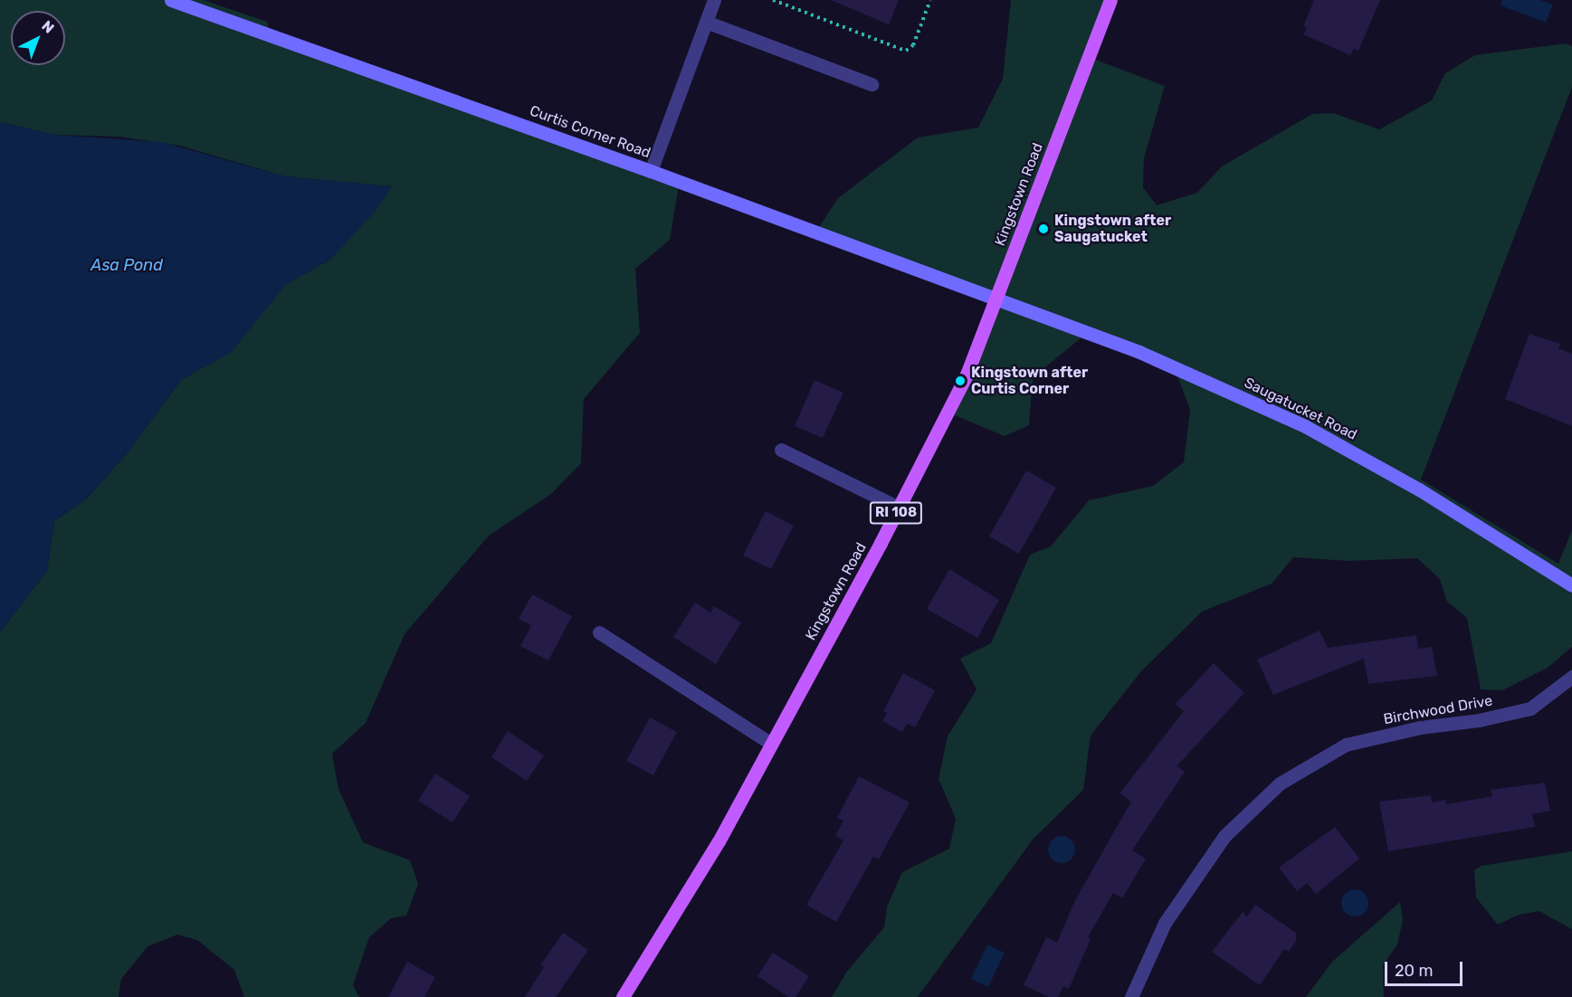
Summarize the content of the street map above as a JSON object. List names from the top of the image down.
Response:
{
  "streets": {
    "main road": ["Kingstown Road", "RI 108"],
    "street": ["Curtis Corner Road", "Saugatucket Road", "Birchwood Drive"]
  },
  "crossings": [
    ["Curtis Corner Road", "Kingstown Road"],
    ["Curtis Corner Road", "Saugatucket Road"],
    ["Kingstown Road", "Saugatucket Road"]
  ],
  "water": ["Asa Pond"],
  "places": ["Kingstown after Saugatucket", "Kingstown after Curtis Corner"],
  "scale_bar": "20 m",
  "north": "top right"
}
